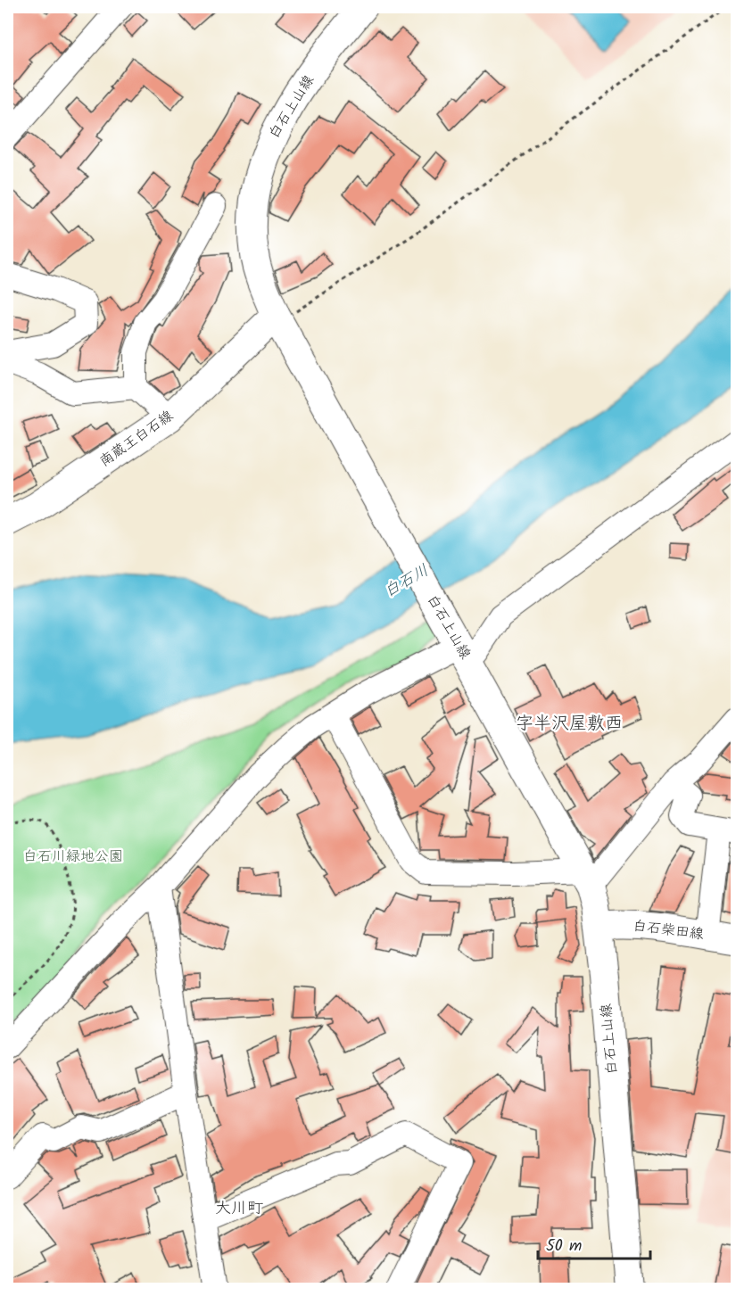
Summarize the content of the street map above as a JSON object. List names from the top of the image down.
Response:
{
  "streets": {
    "main road": ["白石上山線", "南蔵王白石線", "白石柴田線"]
  },
  "crossings": [
    ["白石上山線", "南蔵王白石線"],
    ["白石上山線", "白石柴田線"]
  ],
  "districts": ["字半沢屋敷西", "大川町"],
  "water": ["白石川"],
  "parks": ["白石川緑地公園"],
  "scale_bar": "50 m"
}
